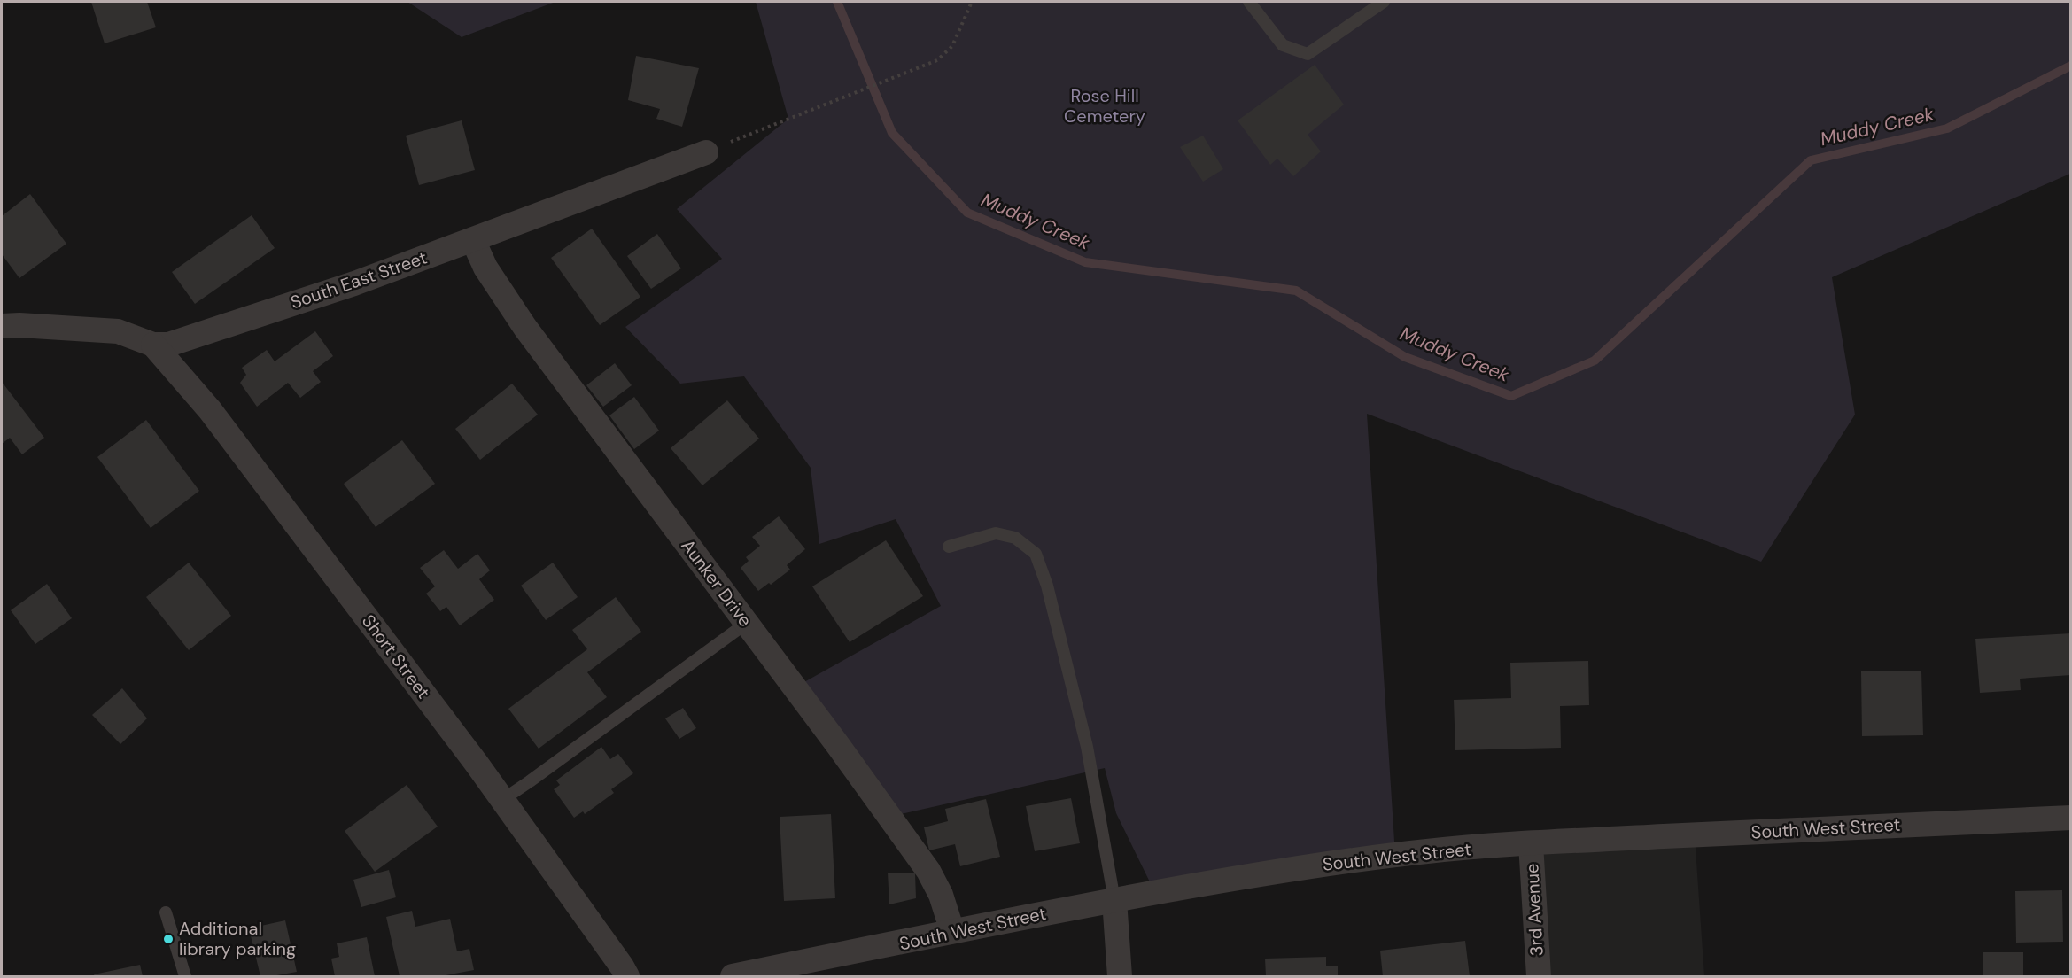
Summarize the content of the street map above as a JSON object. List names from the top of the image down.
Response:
{
  "streets": {
    "street": [
      "South East Street",
      "Aunker Drive",
      "Short Street",
      "South West Street",
      "3rd Avenue"
    ]
  },
  "crossings": [
    ["South East Street", "Aunker Drive"],
    ["South East Street", "Short Street"],
    ["Aunker Drive", "South West Street"],
    ["South West Street", "3rd Avenue"]
  ],
  "water": ["Muddy Creek"],
  "parks": ["Rose Hill Cemetery"],
  "places": ["Additional library parking"]
}
